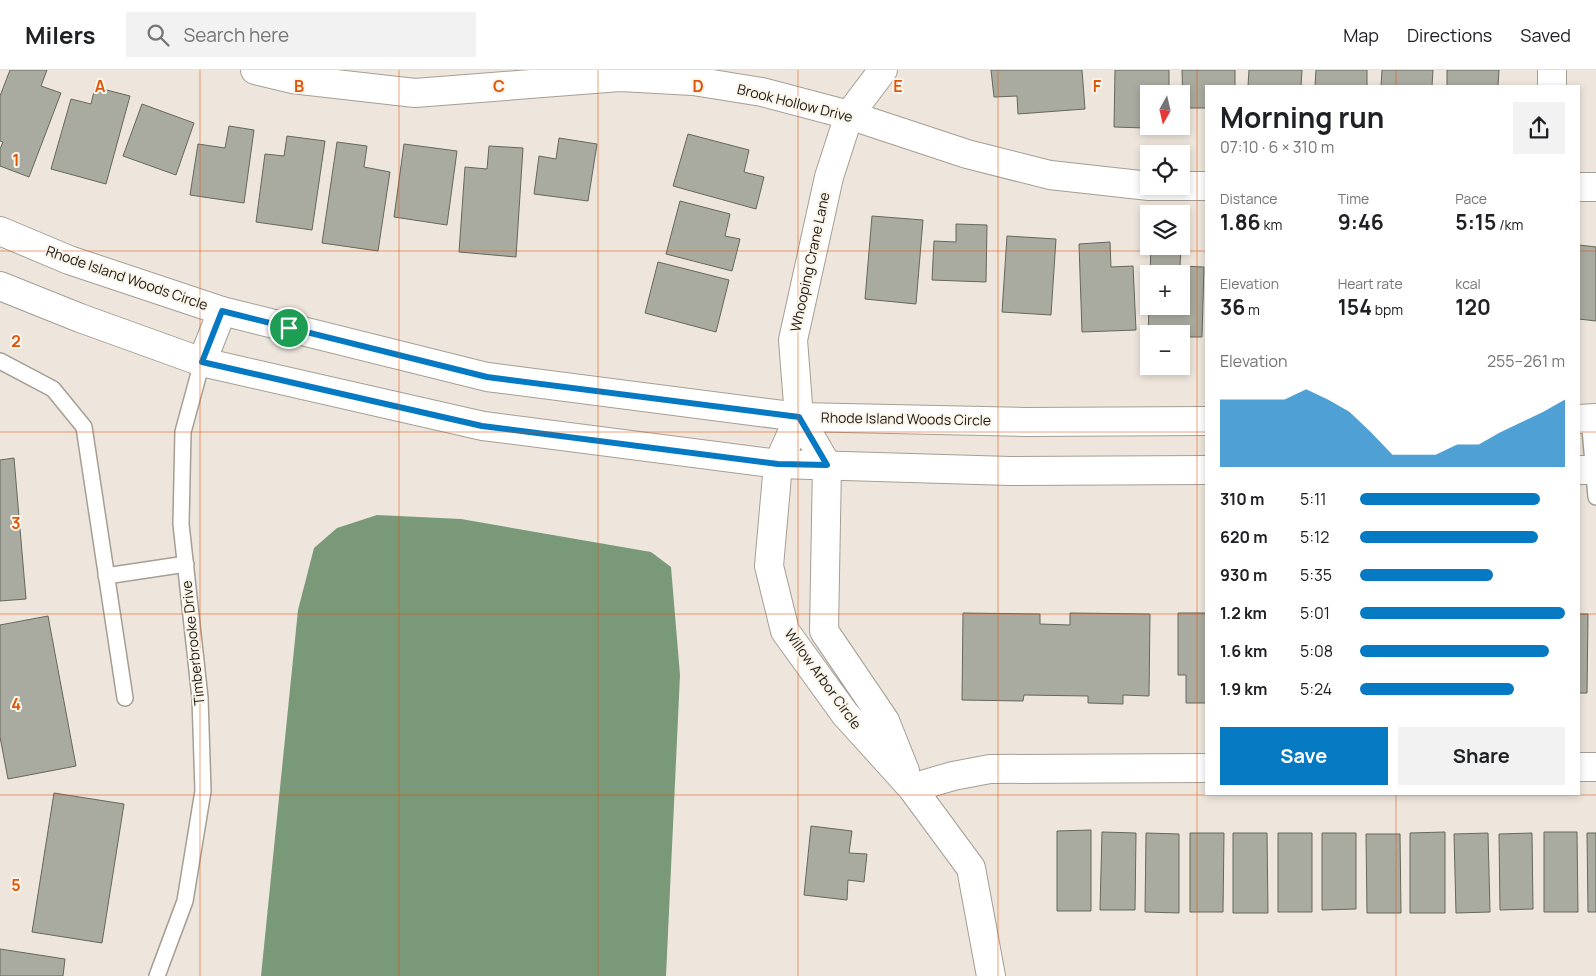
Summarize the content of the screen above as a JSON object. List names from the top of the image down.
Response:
{
  "streets": {
    "street": [
      "Brook Hollow Drive",
      "Whooping Crane Lane",
      "Rhode Island Woods Circle",
      "Timberbrooke Drive",
      "Willow Arbor Circle"
    ]
  },
  "crossings": [
    ["Brook Hollow Drive", "Whooping Crane Lane"],
    ["Whooping Crane Lane", "Rhode Island Woods Circle"],
    ["Whooping Crane Lane", "Willow Arbor Circle"],
    ["Rhode Island Woods Circle", "Timberbrooke Drive"]
  ],
  "north": "bottom",
  "page": {
    "header": "Milers",
    "search": "Search here",
    "nav": ["Map", "Directions", "Saved"],
    "map_buttons": ["+", "−"],
    "heading": ["Morning run", "07:10 · 6 × 310 m"],
    "stats": [
      ["Distance", "1.86 km"],
      ["Time", "9:46"],
      ["Pace", "5:15 /km"],
      ["Elevation", "36 m"],
      ["Heart rate", "154 bpm"],
      ["kcal", "120"]
    ],
    "chart": ["Elevation", "255–261 m"],
    "list": [
      {
        "name": "310 m",
        "note": "5:11"
      },
      {
        "name": "620 m",
        "note": "5:12"
      },
      {
        "name": "930 m",
        "note": "5:35"
      },
      {
        "name": "1.2 km",
        "note": "5:01"
      },
      {
        "name": "1.6 km",
        "note": "5:08"
      },
      {
        "name": "1.9 km",
        "note": "5:24"
      }
    ],
    "buttons": ["Save", "Share"]
  },
  "grid": {
    "columns": [
      "A",
      "B",
      "C",
      "D",
      "E",
      "F"
    ],
    "rows": [
      "1",
      "2",
      "3",
      "4",
      "5"
    ]
  }
}
